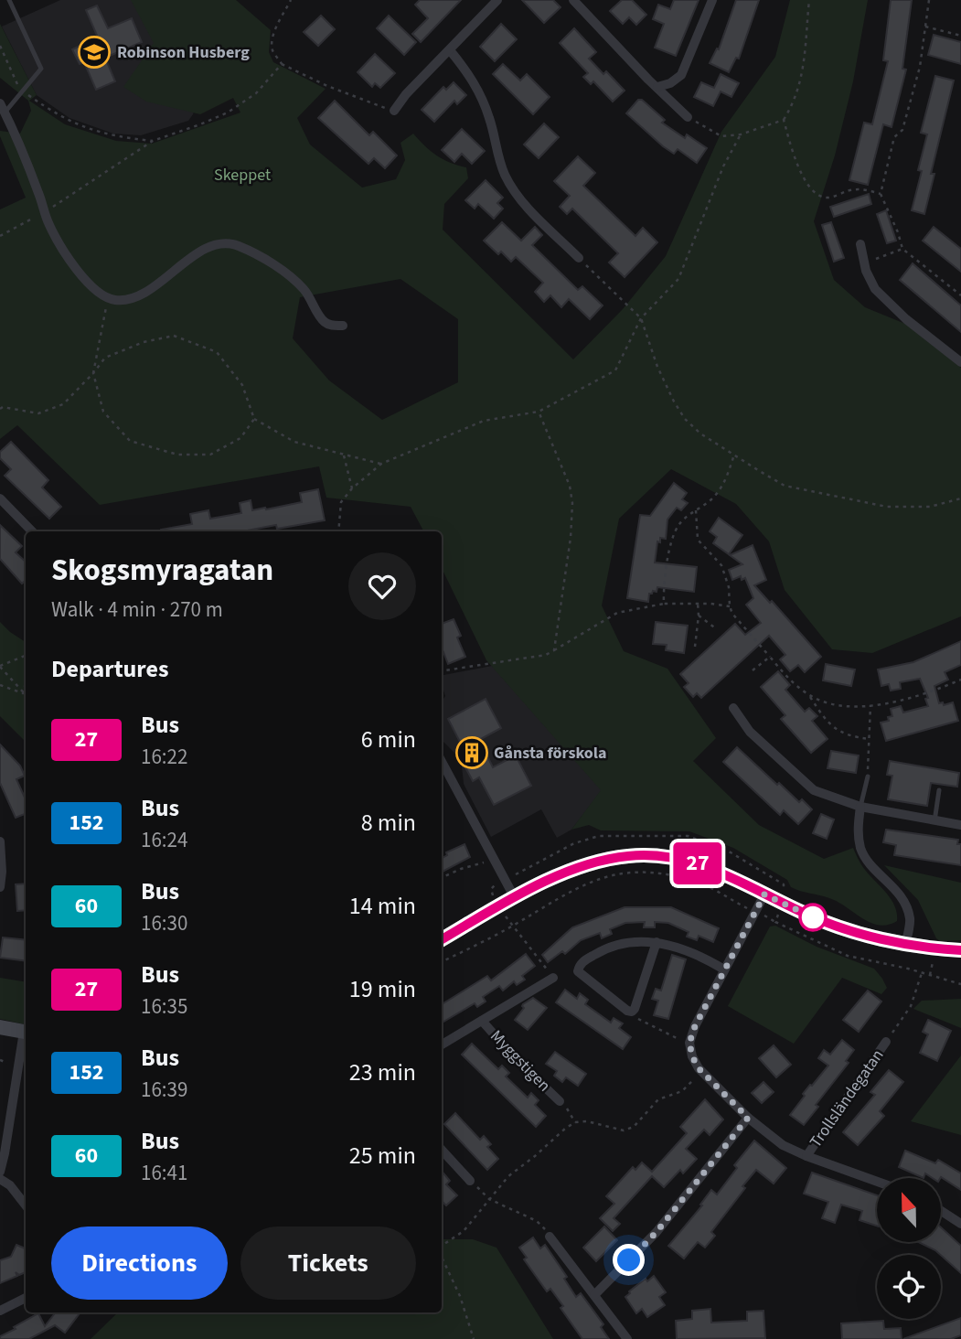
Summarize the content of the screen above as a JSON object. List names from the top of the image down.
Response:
{
  "streets": {
    "street": ["Myggstigen", "Trollsländegatan"]
  },
  "parks": ["Skeppet"],
  "places": {
    "school or university": ["Robinson Husberg"],
    "building": ["Gånsta förskola"]
  },
  "lines": ["bus line 27"],
  "north": "top",
  "page": {
    "on_map": "27",
    "heading": [
      ["Skogsmyragatan", "Walk · 4 min · 270 m"],
      "Departures"
    ],
    "list": [
      {
        "mark": "27",
        "name": "Bus",
        "note": "16:22",
        "value": "6 min"
      },
      {
        "mark": "152",
        "name": "Bus",
        "note": "16:24",
        "value": "8 min"
      },
      {
        "mark": "60",
        "name": "Bus",
        "note": "16:30",
        "value": "14 min"
      },
      {
        "mark": "27",
        "name": "Bus",
        "note": "16:35",
        "value": "19 min"
      },
      {
        "mark": "152",
        "name": "Bus",
        "note": "16:39",
        "value": "23 min"
      },
      {
        "mark": "60",
        "name": "Bus",
        "note": "16:41",
        "value": "25 min"
      }
    ],
    "buttons": ["Directions", "Tickets"]
  }
}
